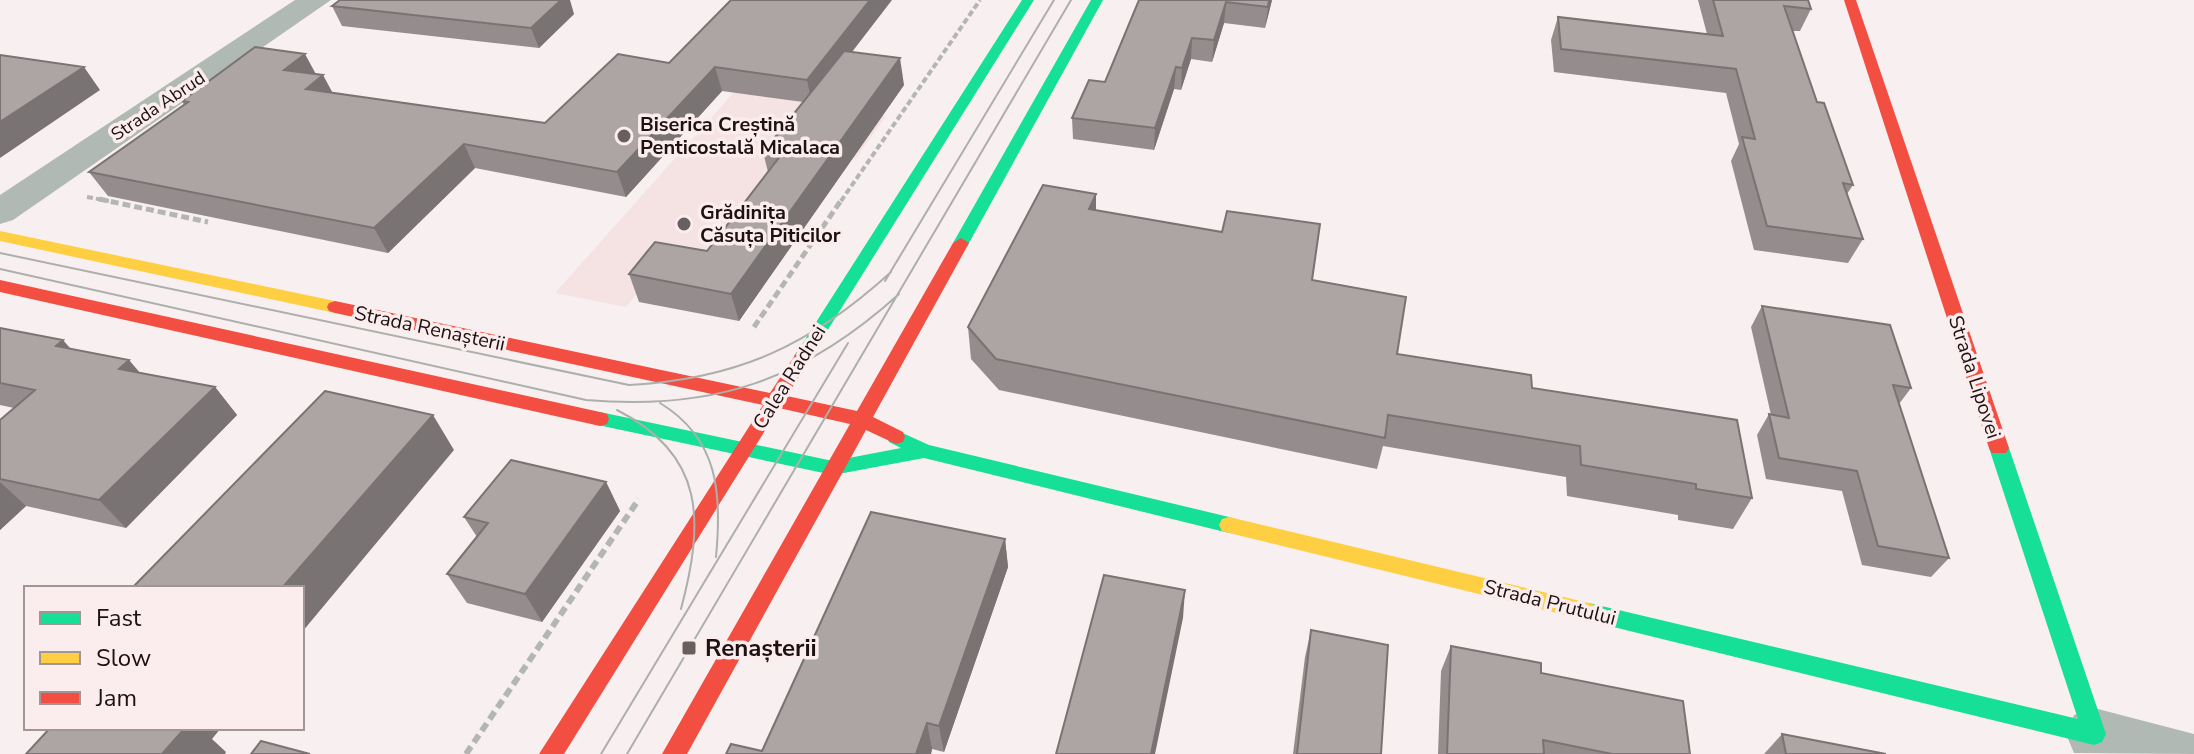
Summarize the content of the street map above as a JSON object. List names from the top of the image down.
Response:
{
  "streets": {
    "street": [
      "Strada Abrud",
      "Strada Renașterii",
      "Calea Radnei",
      "Strada Lipovei",
      "Strada Prutului"
    ]
  },
  "crossings": [
    ["Strada Renașterii", "Calea Radnei"],
    ["Strada Renașterii", "Strada Prutului"],
    ["Strada Lipovei", "Strada Prutului"]
  ],
  "places": {
    "other": ["Biserica Creștină Penticostală Micalaca", "Grădinița Căsuța Piticilor"],
    "transit": ["Renașterii"]
  },
  "legend": ["Fast", "Slow", "Jam"]
}
